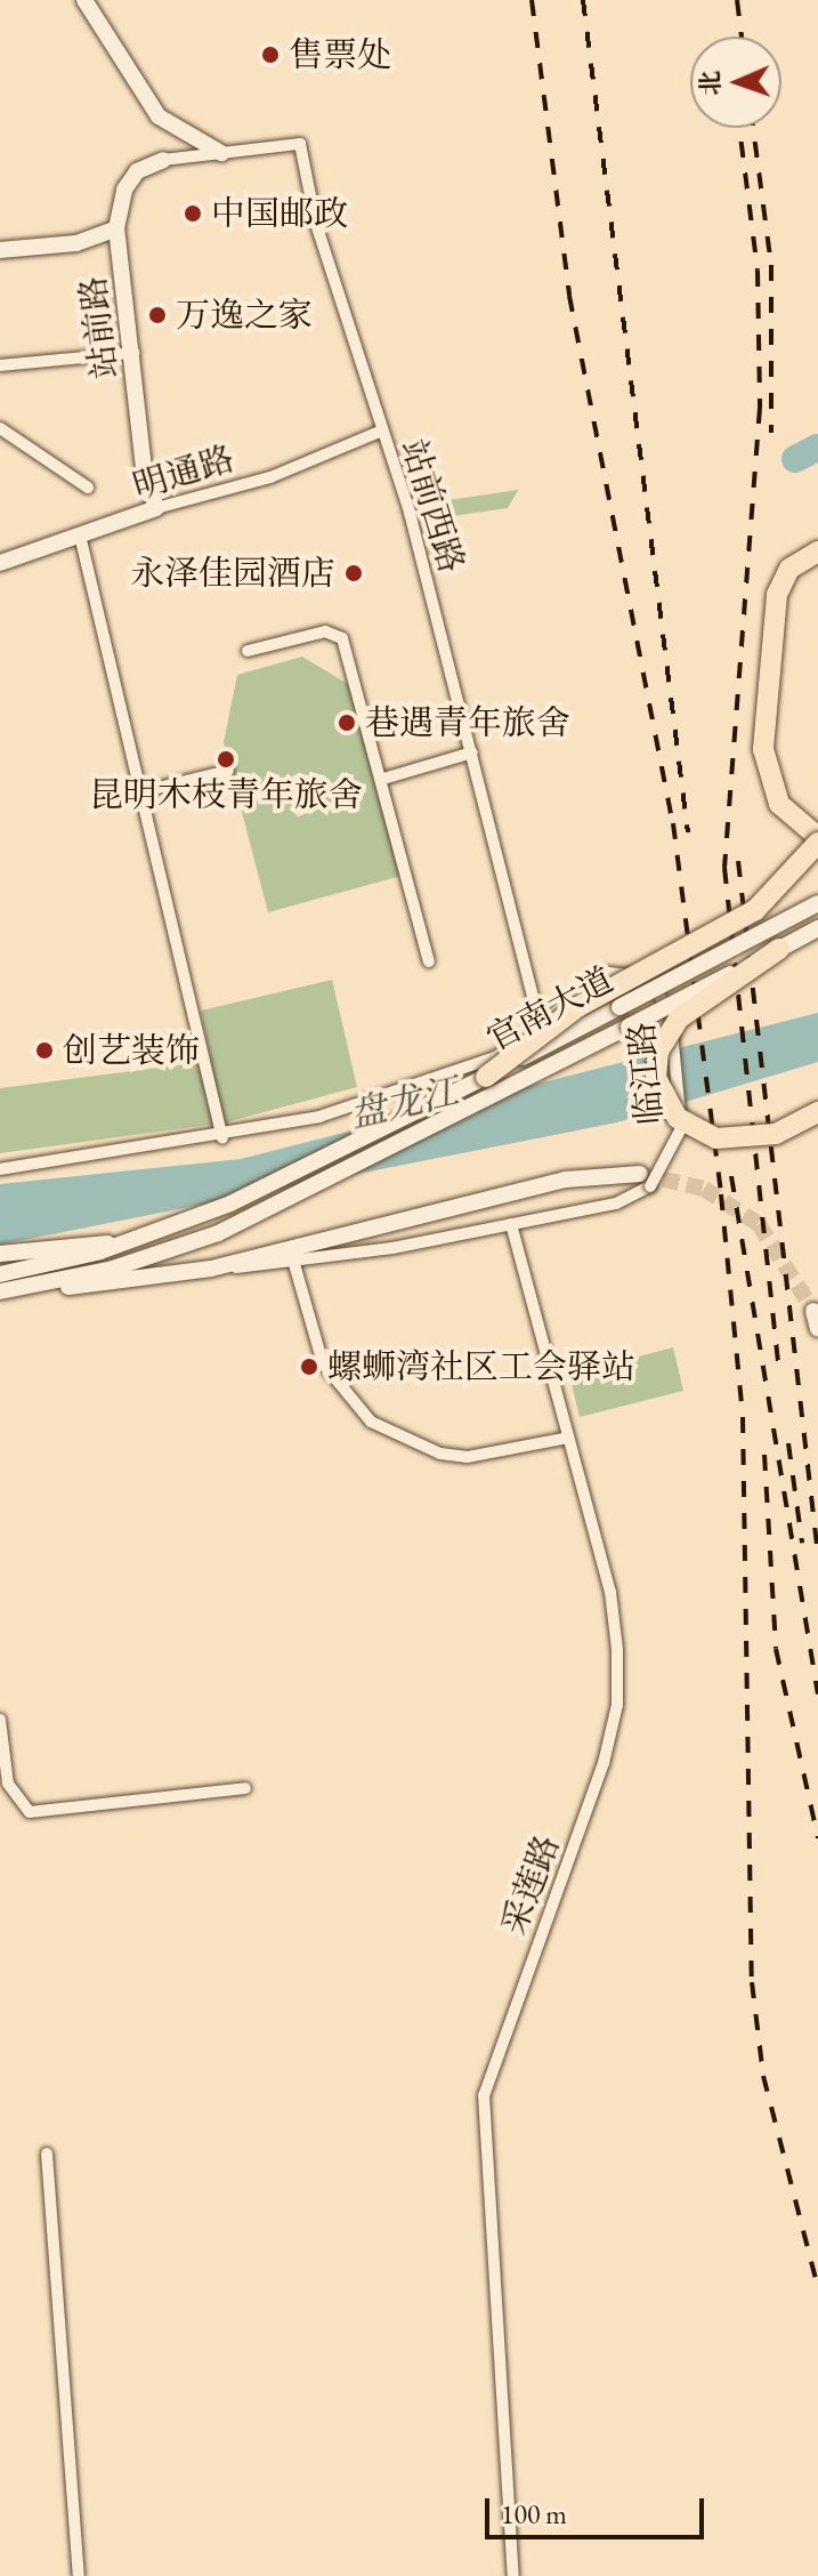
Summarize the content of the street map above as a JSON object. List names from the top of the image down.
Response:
{
  "streets": {
    "main road": ["站前路", "明通路", "官南大道"],
    "street": ["站前西路", "临江路", "采莲路"]
  },
  "crossings": [
    ["站前路", "明通路"],
    ["站前路", "站前西路"],
    ["明通路", "站前西路"],
    ["站前西路", "临江路"]
  ],
  "water": ["盘龙江"],
  "places": [
    "售票处",
    "中国邮政",
    "万逸之家",
    "永泽佳园酒店",
    "巷遇青年旅舍",
    "昆明木枝青年旅舍",
    "创艺装饰",
    "螺蛳湾社区工会驿站"
  ],
  "scale_bar": "100 m",
  "north": "left"
}
